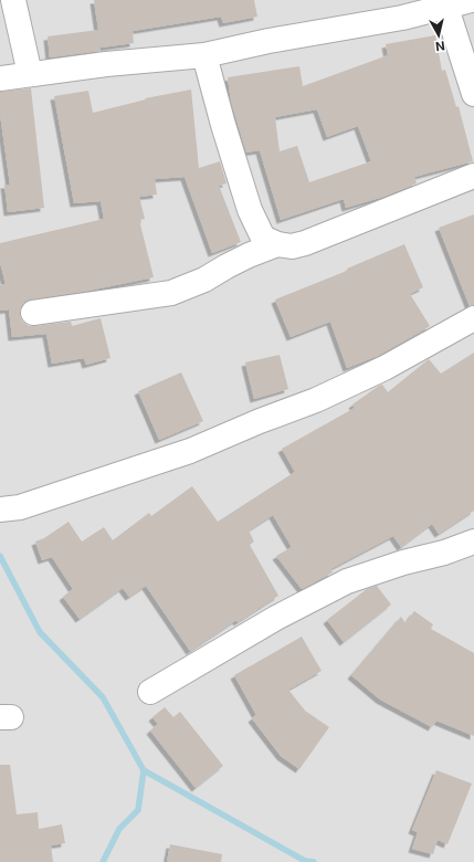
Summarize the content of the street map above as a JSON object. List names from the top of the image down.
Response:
{
  "north": "bottom"
}
